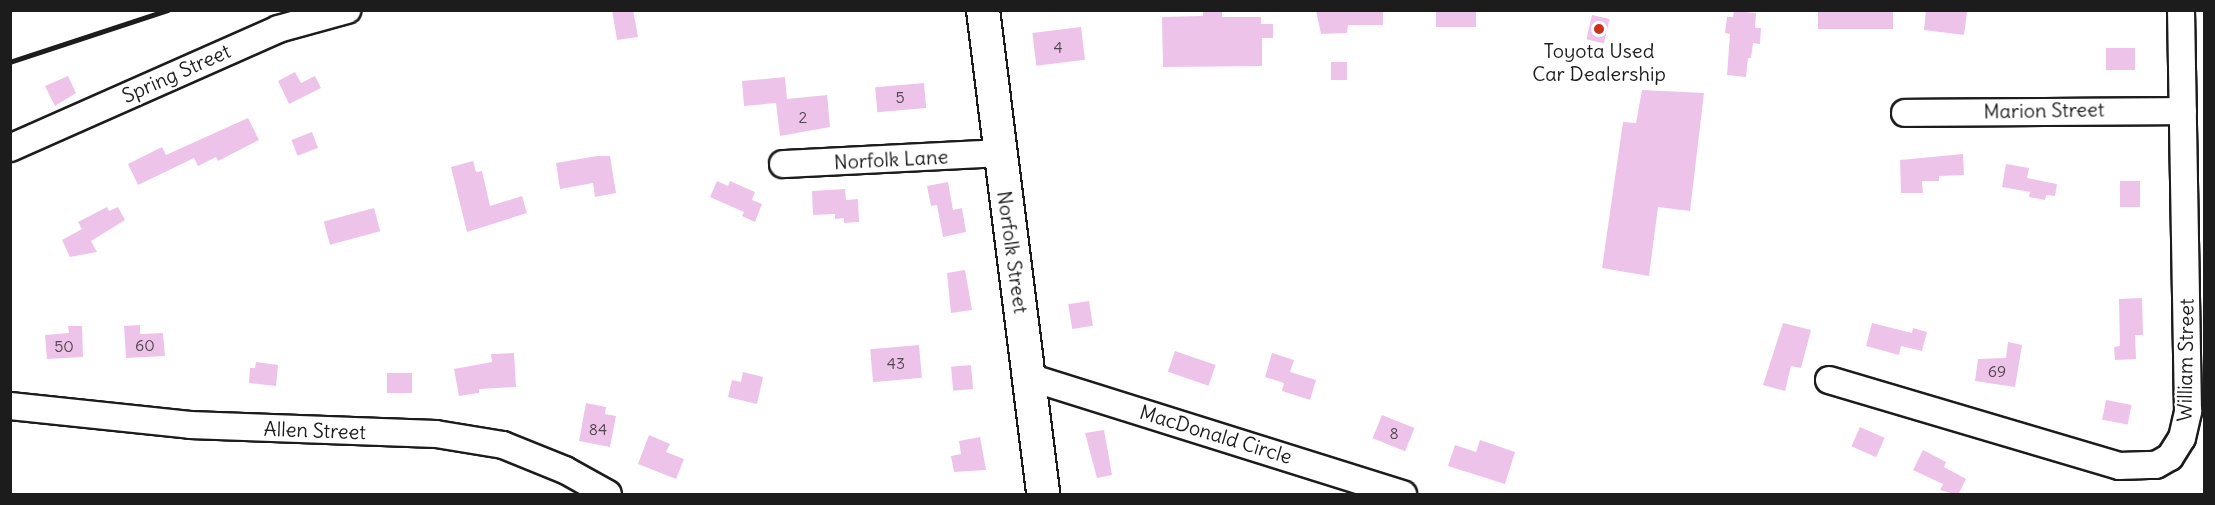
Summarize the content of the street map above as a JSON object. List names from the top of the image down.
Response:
{
  "streets": {
    "main road": ["Norfolk Street"],
    "street": [
      "Spring Street",
      "Marion Street",
      "Norfolk Lane",
      "William Street",
      "Allen Street",
      "MacDonald Circle"
    ]
  },
  "crossings": [
    ["Marion Street", "William Street"],
    ["Norfolk Lane", "Norfolk Street"],
    ["Norfolk Street", "MacDonald Circle"]
  ],
  "places": ["Toyota Used Car Dealership"],
  "house_numbers": [
    "4",
    "5",
    "2",
    "60",
    "50",
    "43",
    "69",
    "84",
    "8"
  ]
}
